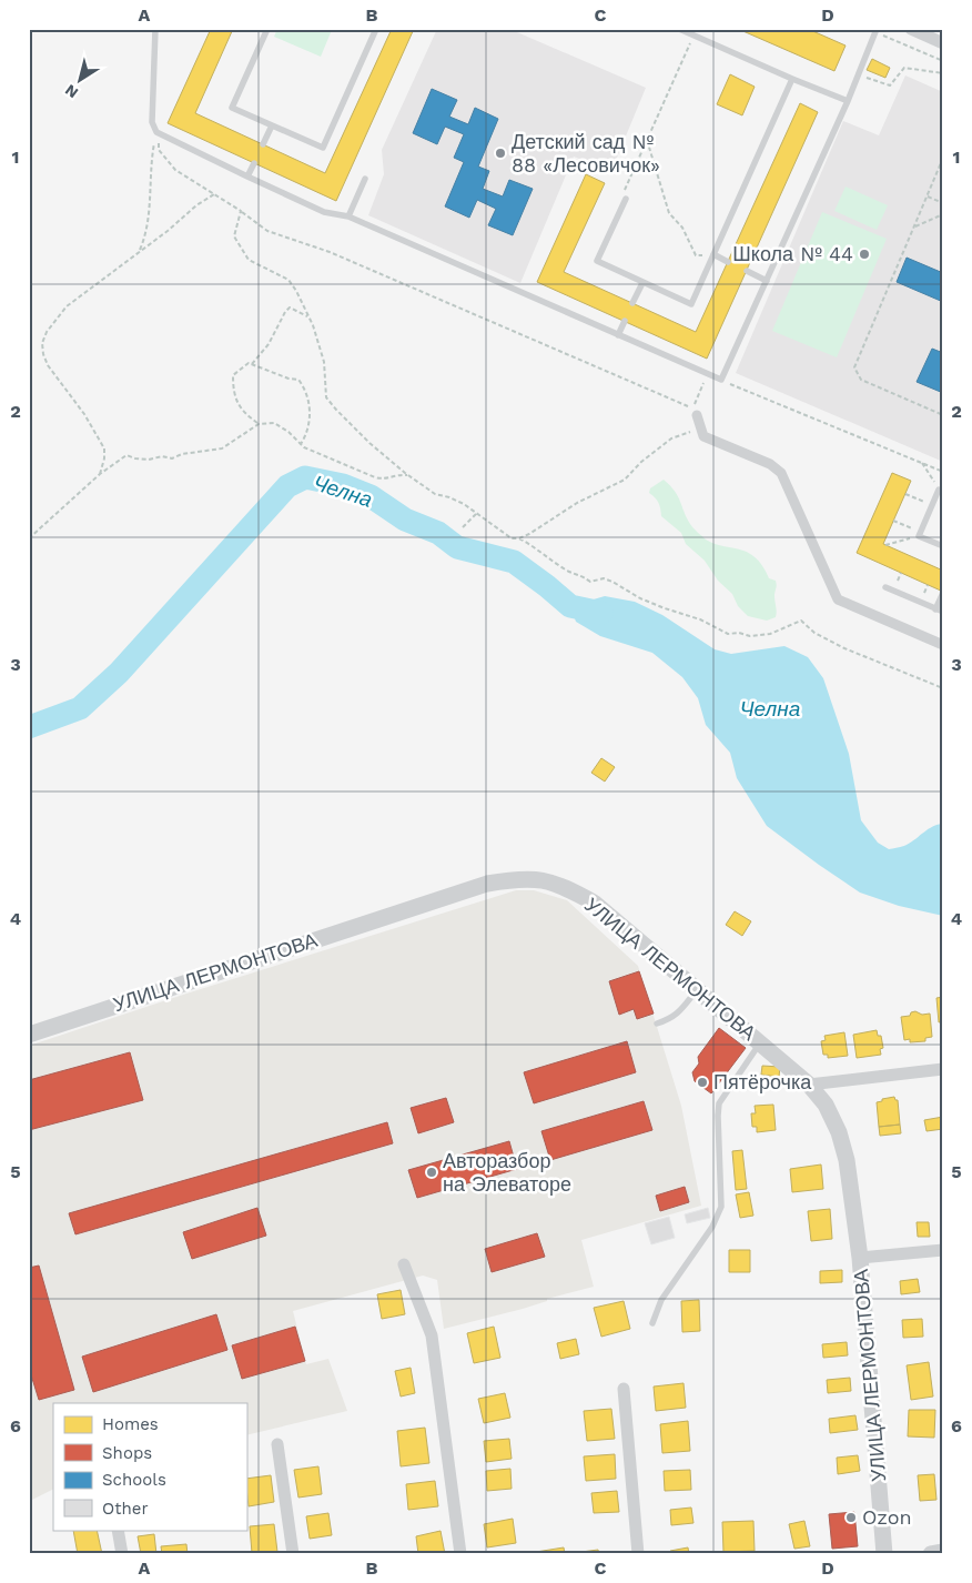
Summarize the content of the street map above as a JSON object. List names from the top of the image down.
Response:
{
  "streets": {
    "street": ["УЛИЦА ЛЕРМОНТОВА"]
  },
  "water": ["Челна"],
  "places": [
    "Детский сад № 88 «Лесовичок»",
    "Школа № 44",
    "Пятёрочка",
    "Авторазбор на Элеваторе",
    "Ozon"
  ],
  "legend": [
    "Homes",
    "Shops",
    "Schools",
    "Other"
  ],
  "north": "bottom left",
  "grid": {
    "columns": [
      "A",
      "B",
      "C",
      "D"
    ],
    "rows": [
      "1",
      "2",
      "3",
      "4",
      "5",
      "6"
    ]
  }
}
